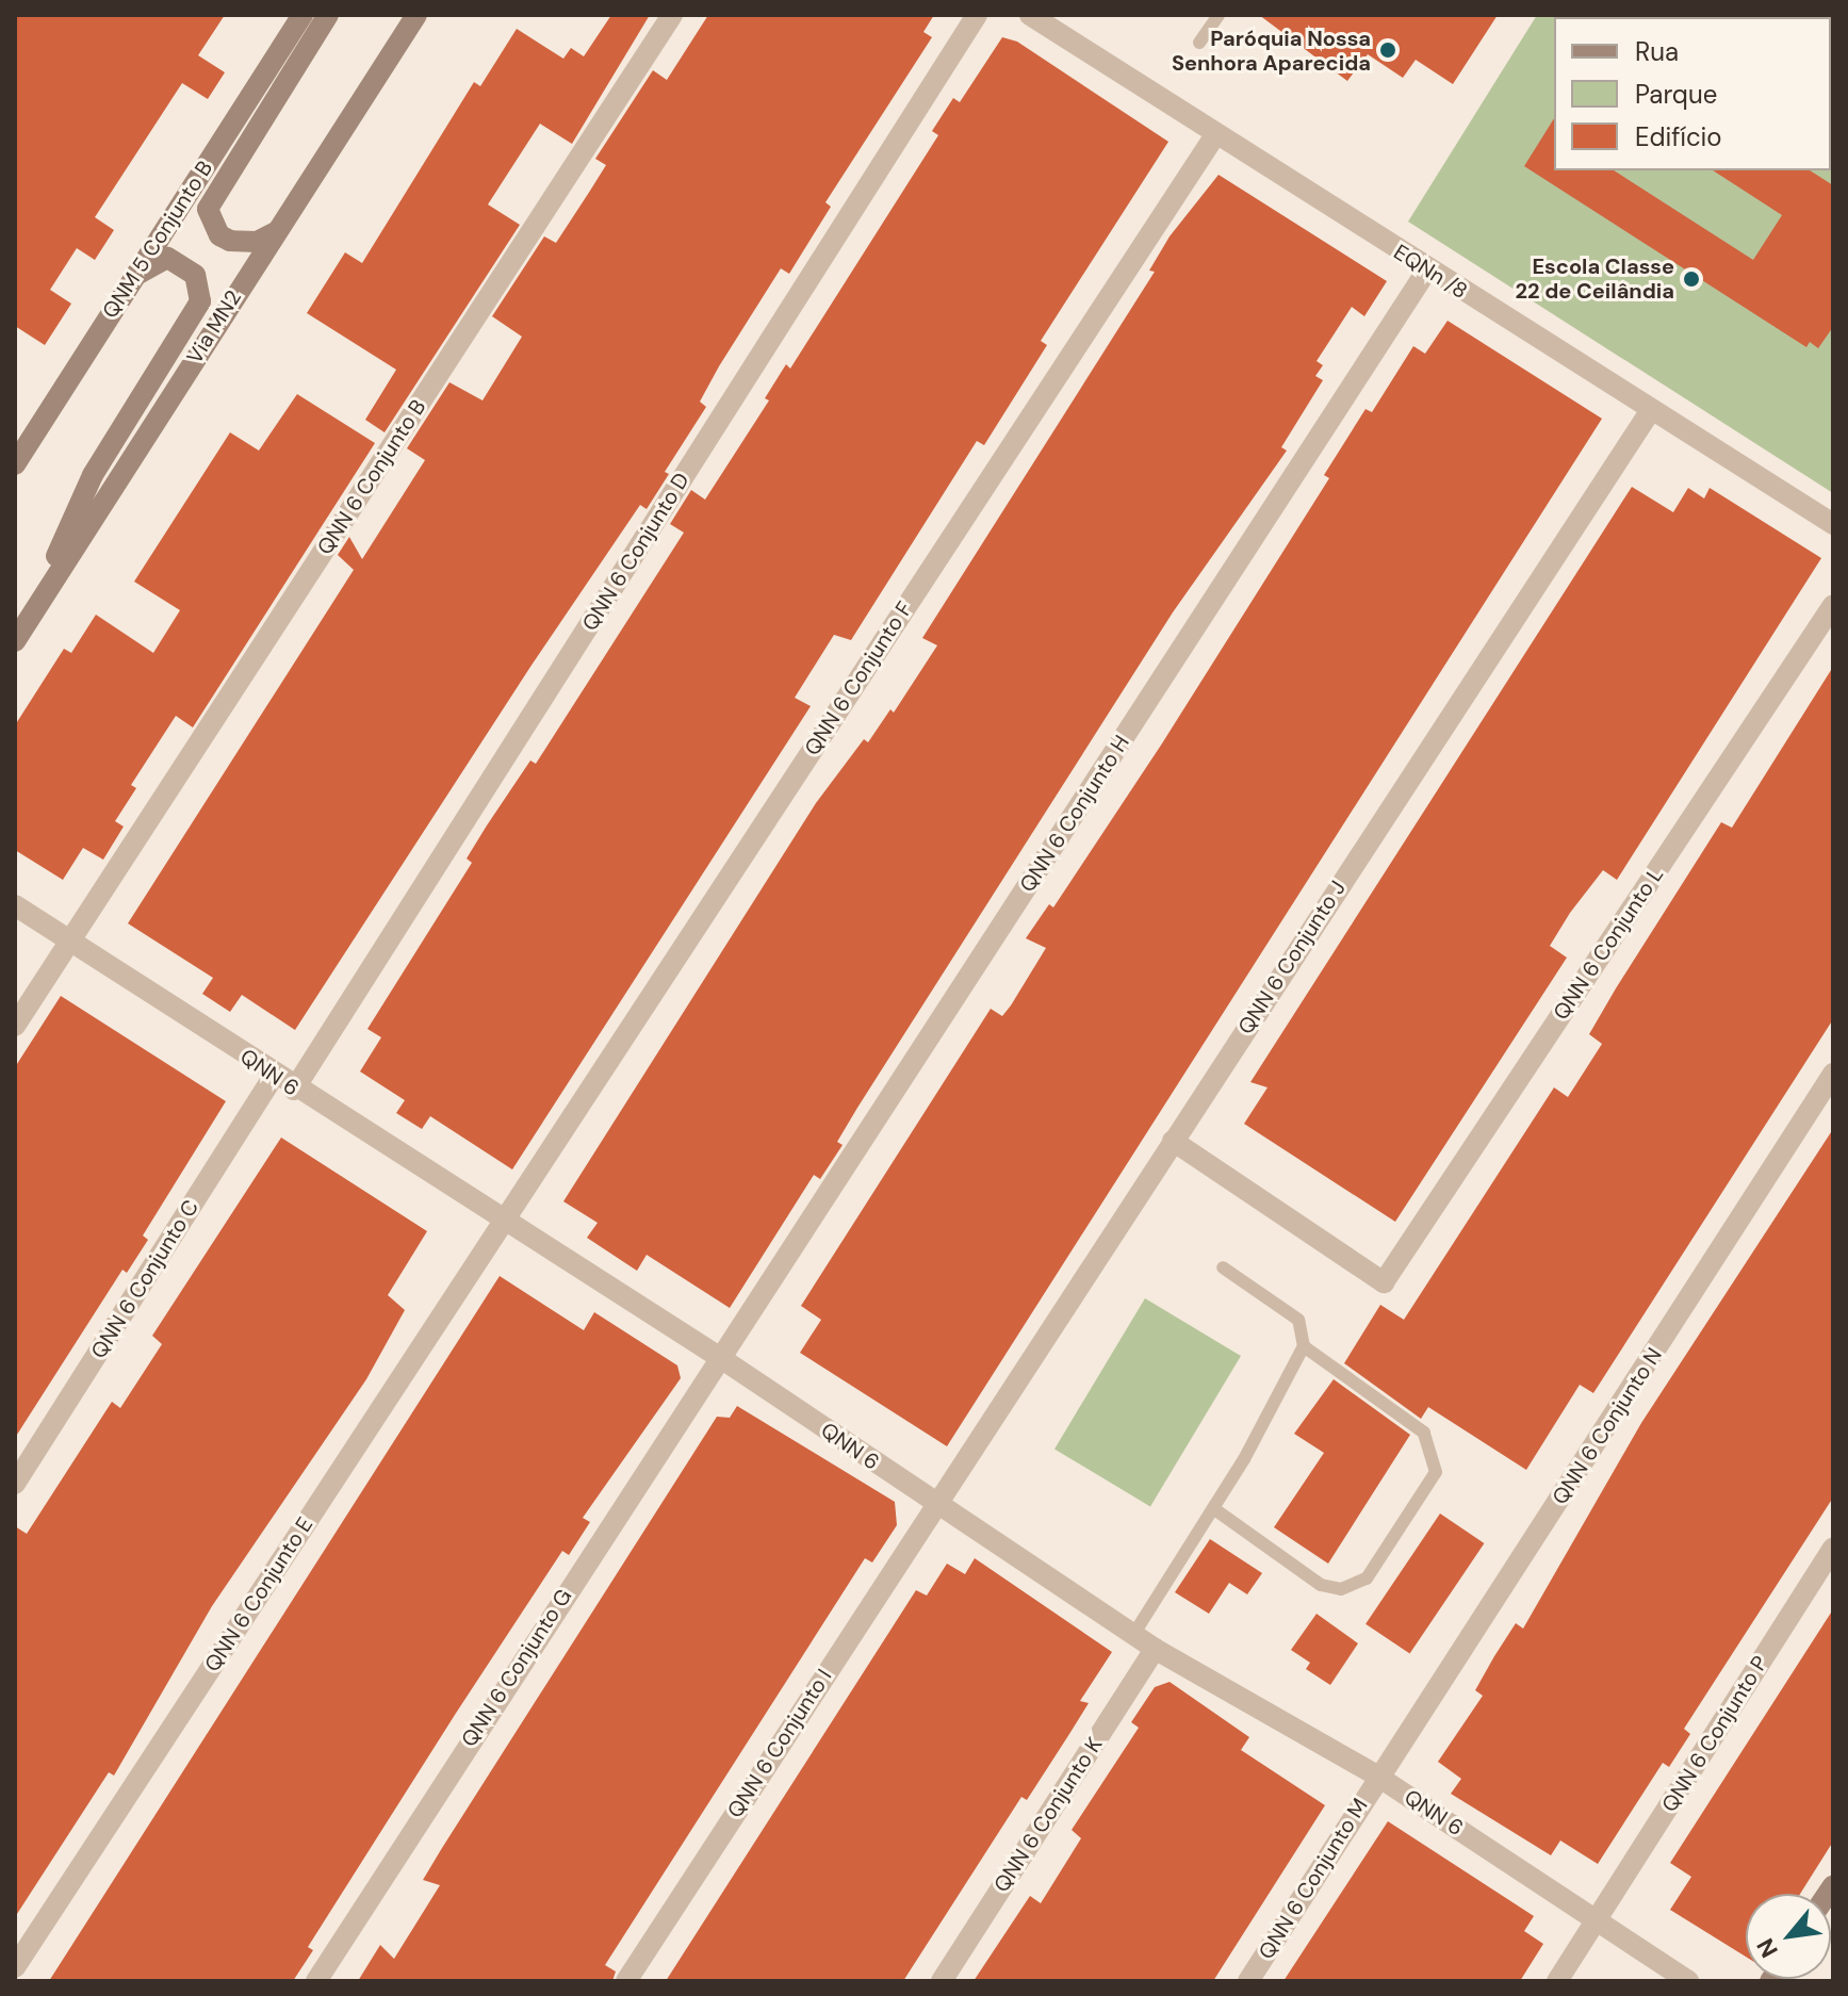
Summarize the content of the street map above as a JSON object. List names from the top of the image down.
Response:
{
  "streets": {
    "main road": ["QNM 5 Conjunto B", "Via MN2"],
    "street": [
      "EQNn /8",
      "QNN 6 Conjunto B",
      "QNN 6 Conjunto D",
      "QNN 6 Conjunto F",
      "QNN 6 Conjunto H",
      "QNN 6 Conjunto L",
      "QNN 6 Conjunto J",
      "QNN 6",
      "QNN 6 Conjunto C",
      "QNN 6 Conjunto N",
      "QNN 6 Conjunto E",
      "QNN 6 Conjunto G",
      "QNN 6 Conjunto P",
      "QNN 6 Conjunto I",
      "QNN 6 Conjunto K",
      "QNN 6 Conjunto M"
    ]
  },
  "crossings": [
    ["EQNn /8", "QNN 6 Conjunto F"],
    ["EQNn /8", "QNN 6 Conjunto H"],
    ["EQNn /8", "QNN 6 Conjunto J"],
    ["QNN 6 Conjunto B", "QNN 6"],
    ["QNN 6 Conjunto D", "QNN 6"],
    ["QNN 6 Conjunto F", "QNN 6"],
    ["QNN 6 Conjunto F", "QNN 6 Conjunto E"],
    ["QNN 6 Conjunto H", "QNN 6"],
    ["QNN 6 Conjunto H", "QNN 6 Conjunto G"],
    ["QNN 6 Conjunto L", "QNN 6 Conjunto J"],
    ["QNN 6 Conjunto J", "QNN 6"],
    ["QNN 6 Conjunto J", "QNN 6 Conjunto I"],
    ["QNN 6", "QNN 6 Conjunto C"],
    ["QNN 6", "QNN 6 Conjunto N"],
    ["QNN 6", "QNN 6 Conjunto E"],
    ["QNN 6", "QNN 6 Conjunto G"],
    ["QNN 6", "QNN 6 Conjunto P"],
    ["QNN 6", "QNN 6 Conjunto I"],
    ["QNN 6", "QNN 6 Conjunto K"],
    ["QNN 6", "QNN 6 Conjunto M"],
    ["QNN 6 Conjunto N", "QNN 6 Conjunto M"]
  ],
  "places": ["Paróquia Nossa Senhora Aparecida", "Escola Classe 22 de Ceilândia"],
  "legend": ["Rua", "Parque", "Edifício"],
  "north": "bottom left"
}
